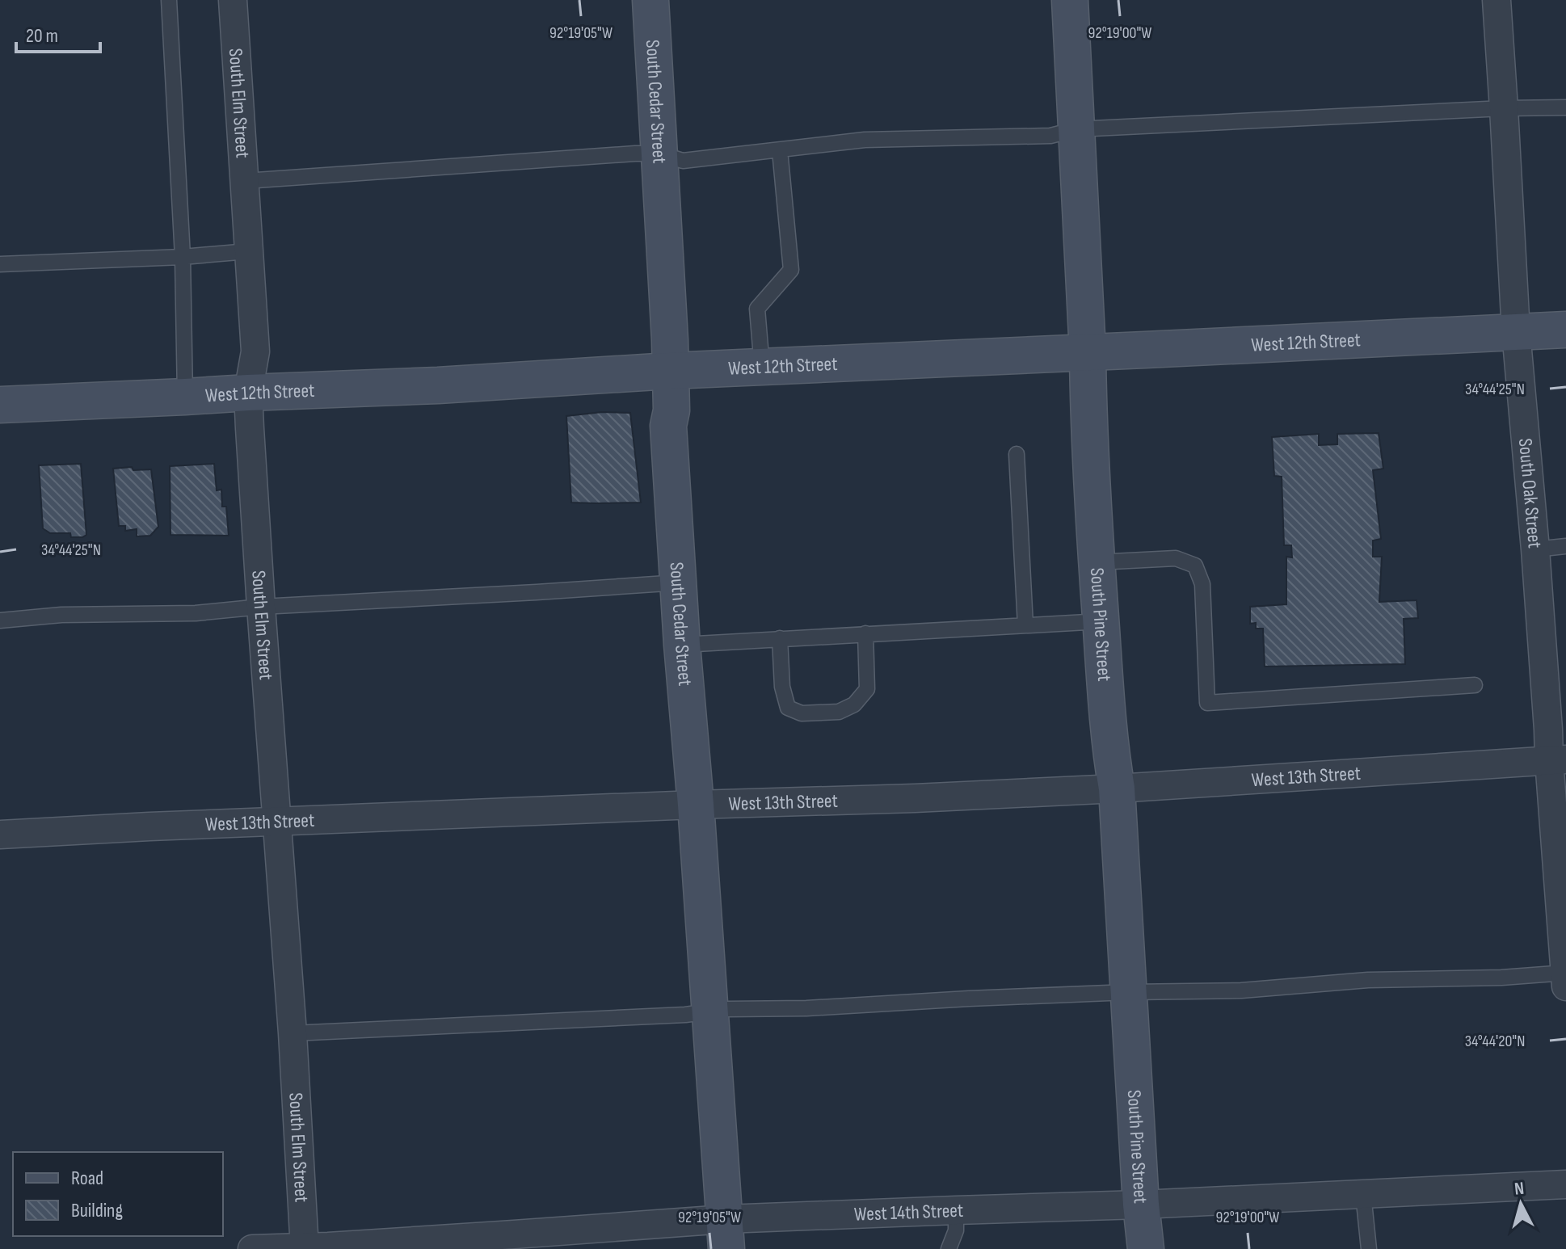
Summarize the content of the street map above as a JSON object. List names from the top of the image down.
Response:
{
  "streets": {
    "main road": ["South Cedar Street", "West 12th Street", "South Pine Street"],
    "street": [
      "South Elm Street",
      "South Oak Street",
      "West 13th Street",
      "West 14th Street"
    ]
  },
  "crossings": [
    ["South Elm Street", "West 12th Street"],
    ["South Elm Street", "West 13th Street"],
    ["South Elm Street", "West 14th Street"],
    ["South Cedar Street", "West 12th Street"],
    ["South Cedar Street", "West 13th Street"],
    ["South Cedar Street", "West 14th Street"],
    ["West 12th Street", "South Oak Street"],
    ["West 12th Street", "South Pine Street"],
    ["South Oak Street", "West 13th Street"],
    ["South Pine Street", "West 13th Street"],
    ["South Pine Street", "West 14th Street"]
  ],
  "legend": ["Road", "Building"],
  "scale_bar": "20 m",
  "north": "top",
  "coordinates": [
    "92°19'05\"W",
    "92°19'00\"W",
    "34°44'25\"N",
    "34°44'20\"N"
  ]
}
